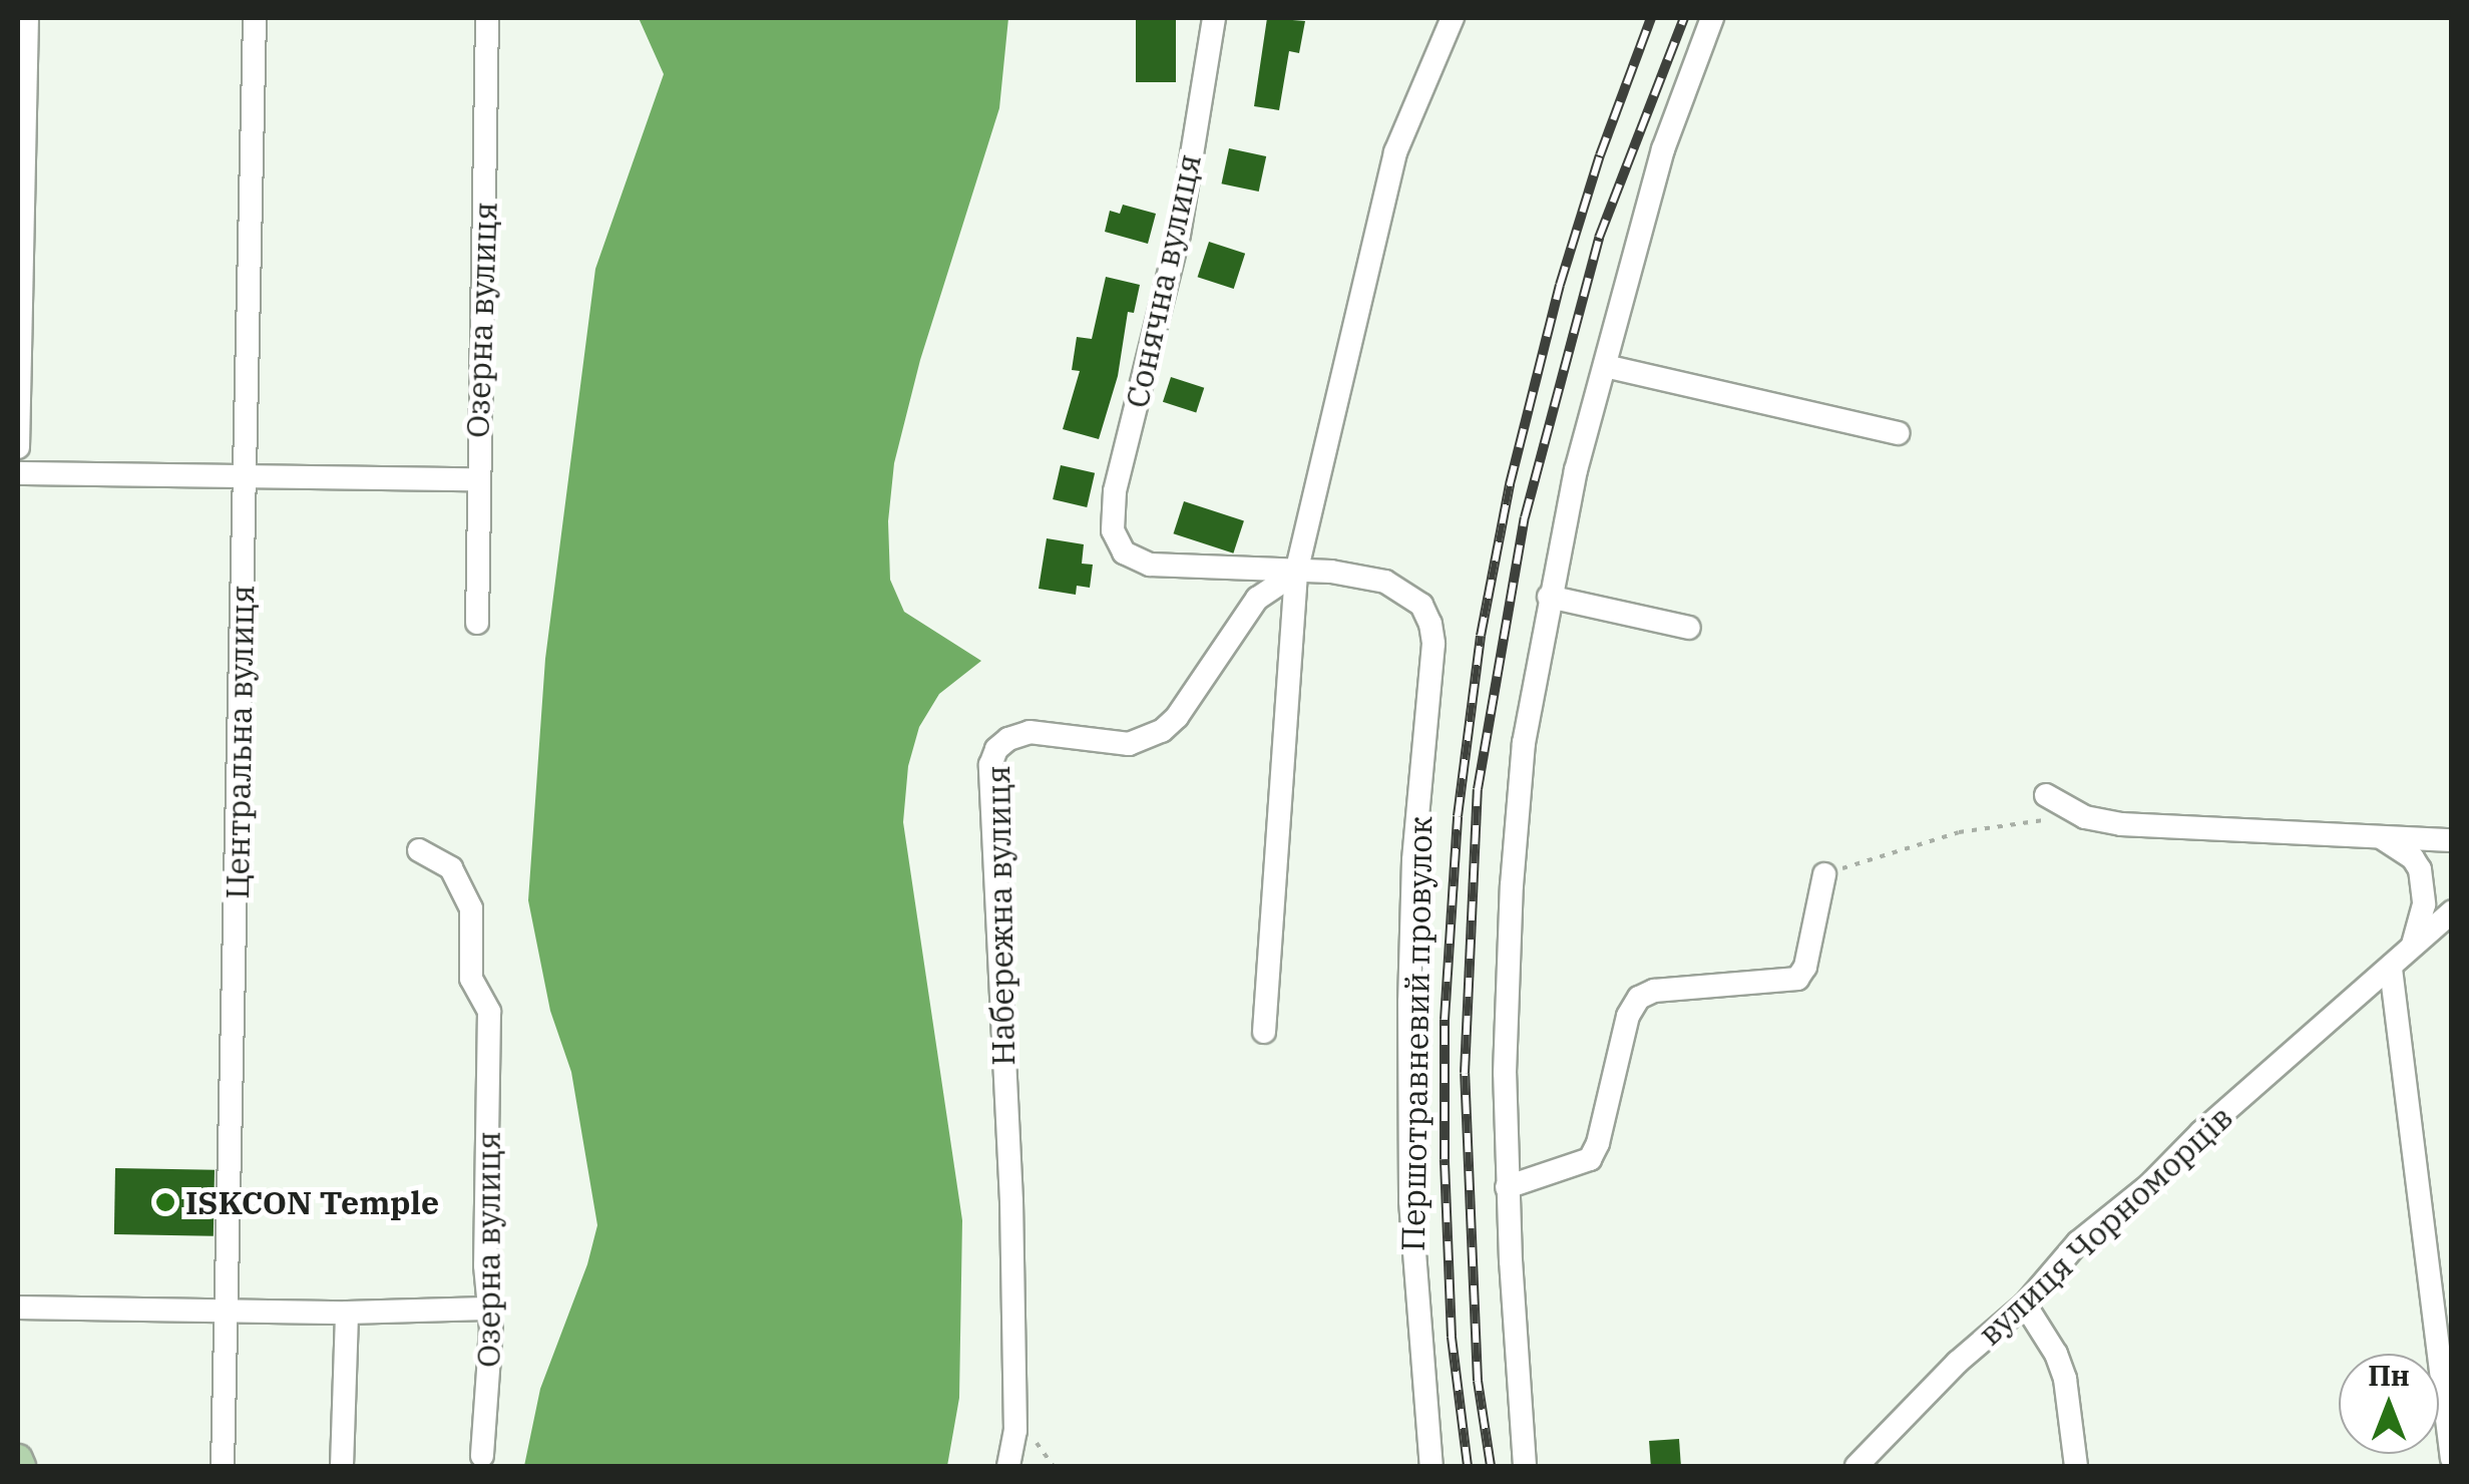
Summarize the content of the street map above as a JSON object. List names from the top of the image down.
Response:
{
  "streets": {
    "street": [
      "Сонячна вулиця",
      "Озерна вулиця",
      "Центральна вулиця",
      "Набережна вулиця",
      "Першотравневий провулок",
      "вулиця Чорноморців"
    ]
  },
  "crossings": [
    ["Сонячна вулиця", "Набережна вулиця"],
    ["Сонячна вулиця", "Першотравневий провулок"],
    ["Набережна вулиця", "Першотравневий провулок"]
  ],
  "places": ["ISKCON Temple"],
  "north": "top"
}
